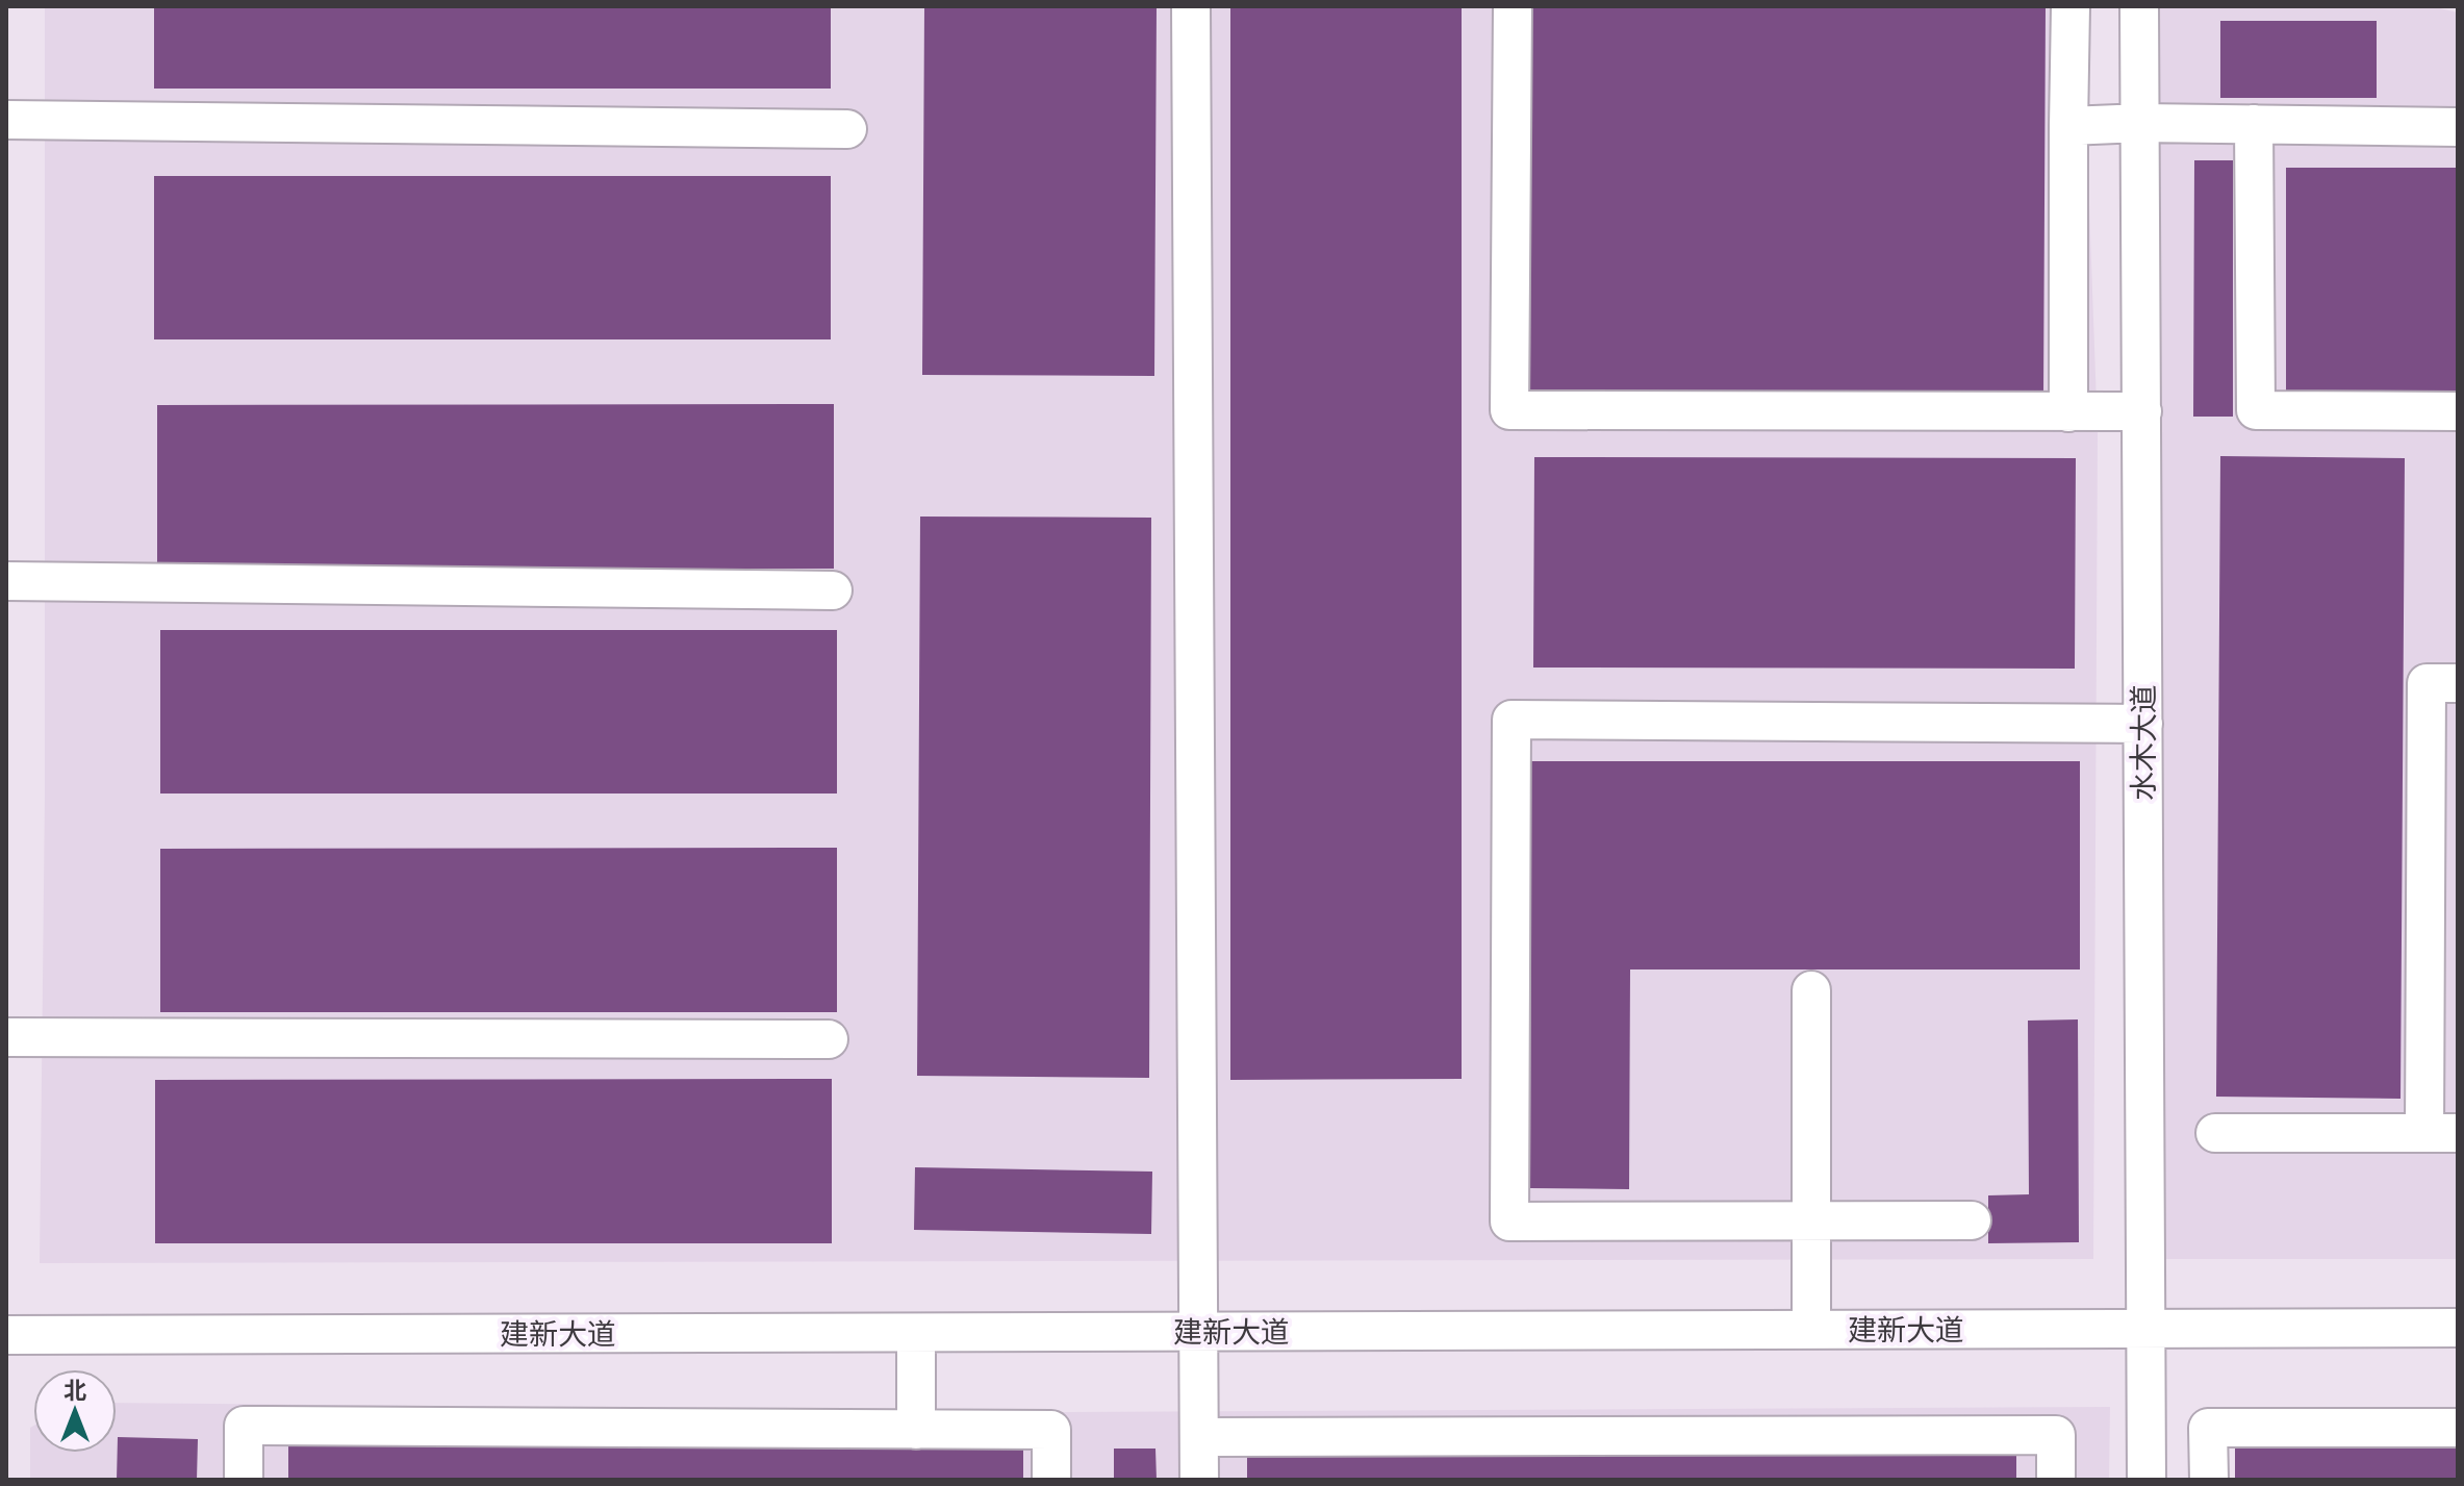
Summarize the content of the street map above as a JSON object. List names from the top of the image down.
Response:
{
  "streets": {
    "street": ["水木大道", "建新大道"]
  },
  "crossings": [
    ["水木大道", "建新大道"]
  ],
  "north": "top"
}
